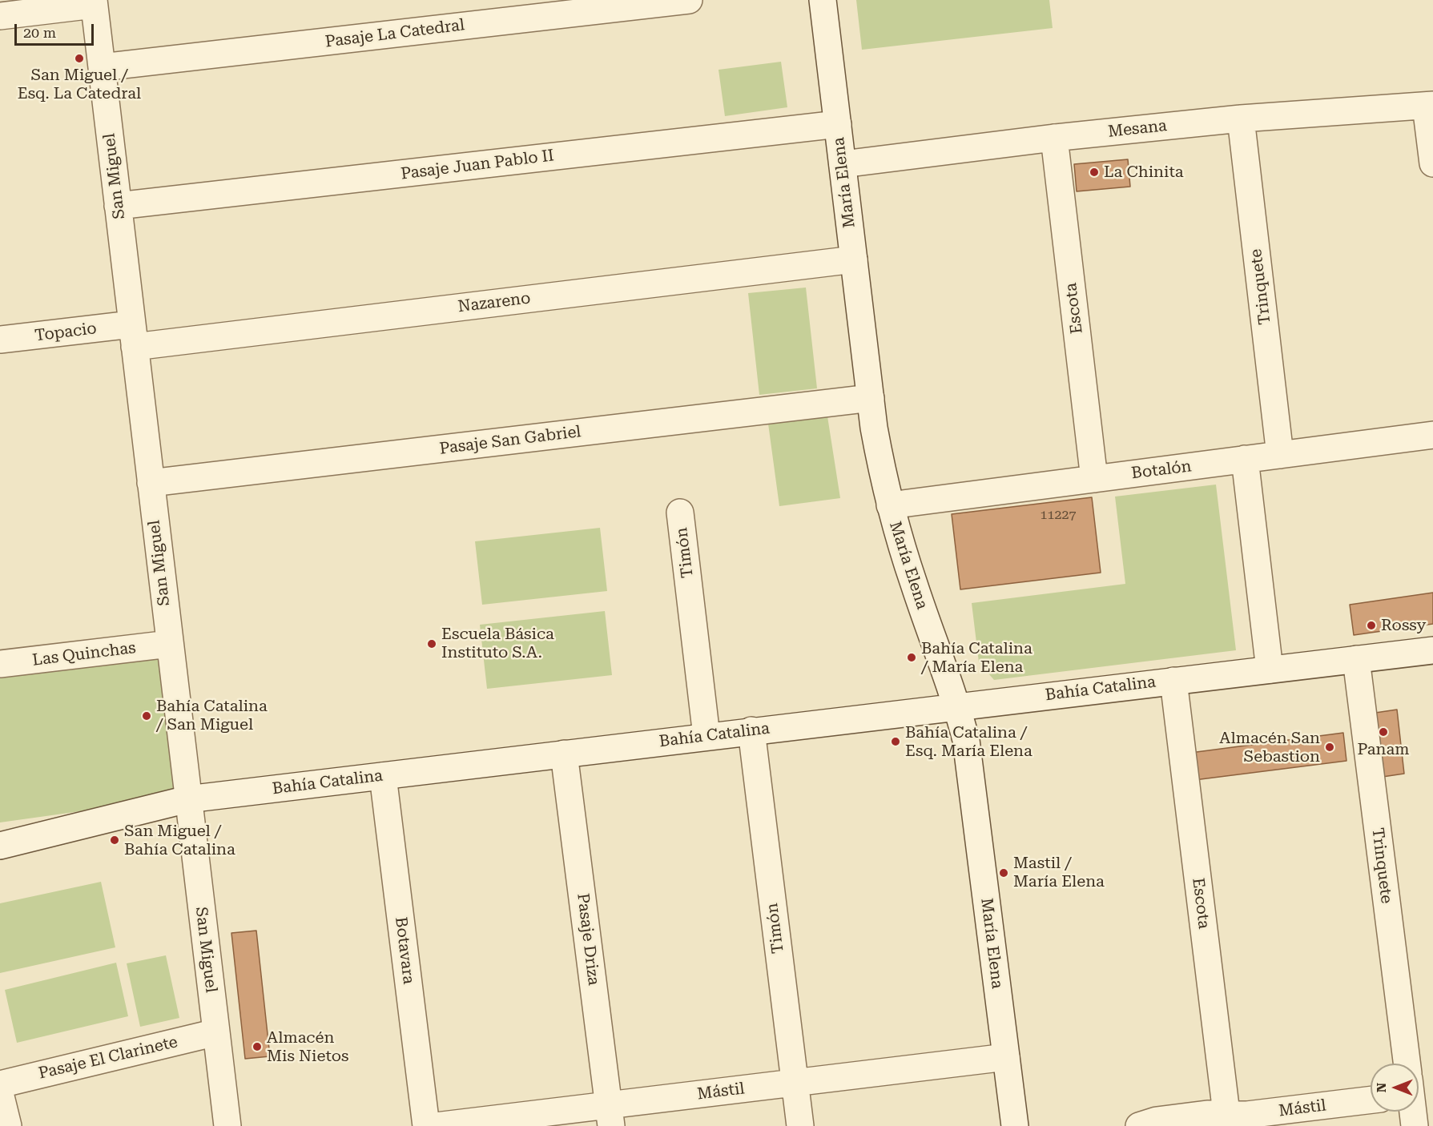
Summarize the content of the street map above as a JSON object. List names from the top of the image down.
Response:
{
  "streets": {
    "street": [
      "Pasaje La Catedral",
      "Mesana",
      "Pasaje Juan Pablo II",
      "San Miguel",
      "María Elena",
      "Trinquete",
      "Nazareno",
      "Escota",
      "Topacio",
      "Pasaje San Gabriel",
      "Botalón",
      "Timón",
      "Las Quinchas",
      "Bahía Catalina",
      "Pasaje Driza",
      "Botavara",
      "Pasaje El Clarinete",
      "Mástil"
    ]
  },
  "crossings": [
    ["Pasaje La Catedral", "San Miguel"],
    ["Mesana", "María Elena"],
    ["Mesana", "Trinquete"],
    ["Mesana", "Escota"],
    ["Pasaje Juan Pablo II", "San Miguel"],
    ["Pasaje Juan Pablo II", "María Elena"],
    ["San Miguel", "Nazareno"],
    ["San Miguel", "Topacio"],
    ["San Miguel", "Pasaje San Gabriel"],
    ["San Miguel", "Las Quinchas"],
    ["San Miguel", "Bahía Catalina"],
    ["San Miguel", "Pasaje El Clarinete"],
    ["María Elena", "Nazareno"],
    ["María Elena", "Pasaje San Gabriel"],
    ["María Elena", "Botalón"],
    ["María Elena", "Bahía Catalina"],
    ["María Elena", "Mástil"],
    ["Trinquete", "Botalón"],
    ["Trinquete", "Bahía Catalina"],
    ["Nazareno", "Topacio"],
    ["Escota", "Botalón"],
    ["Escota", "Bahía Catalina"],
    ["Escota", "Mástil"],
    ["Timón", "Bahía Catalina"],
    ["Timón", "Mástil"],
    ["Bahía Catalina", "Pasaje Driza"],
    ["Bahía Catalina", "Botavara"],
    ["Pasaje Driza", "Mástil"]
  ],
  "places": [
    "San Miguel / Esq. La Catedral",
    "La Chinita",
    "Rossy",
    "Escuela Básica Instituto S.A.",
    "Bahía Catalina / María Elena",
    "Bahía Catalina / San Miguel",
    "Panam",
    "Bahía Catalina / Esq. María Elena",
    "Almacén San Sebastion",
    "San Miguel / Bahía Catalina",
    "Mastil / María Elena",
    "Almacén Mis Nietos"
  ],
  "house_numbers": ["11227"],
  "scale_bar": "20 m",
  "north": "left"
}
